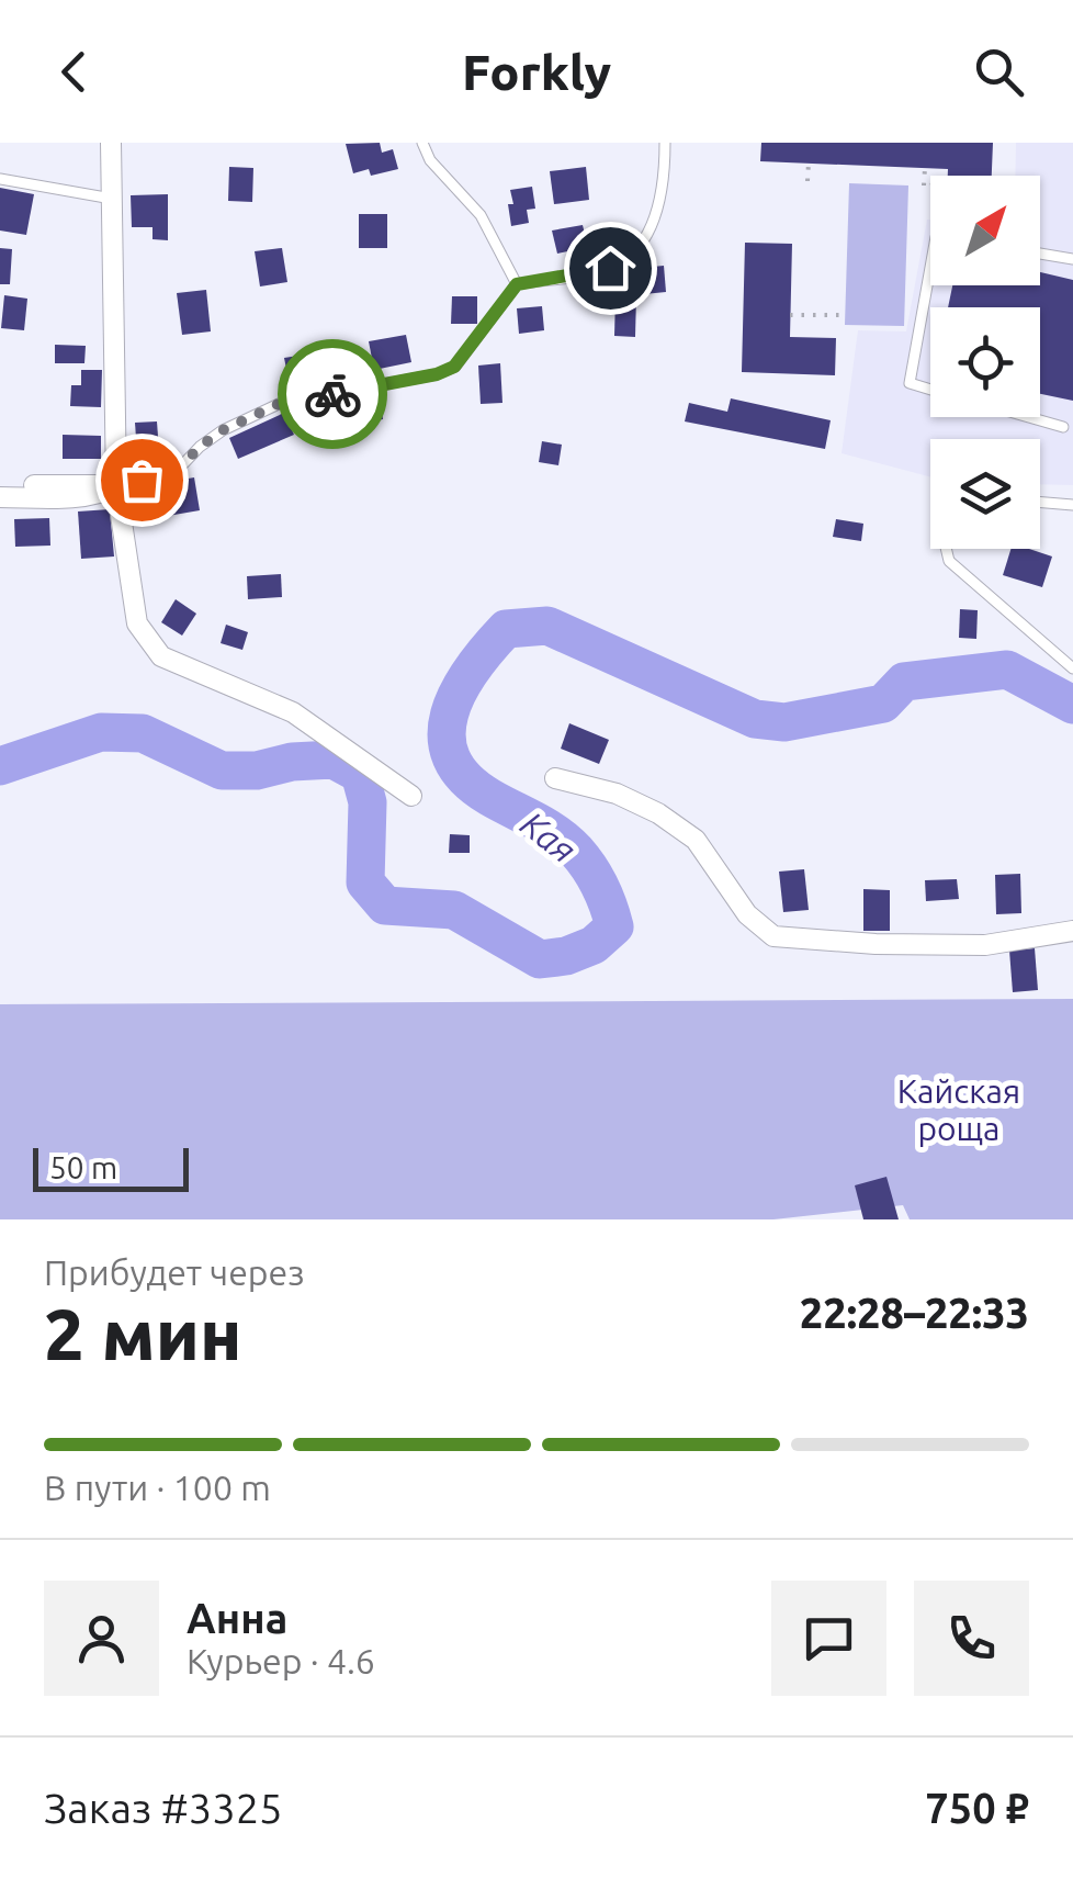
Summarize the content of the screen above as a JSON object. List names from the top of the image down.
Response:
{
  "water": ["Кая"],
  "parks": ["Кайская роща"],
  "scale_bar": "50 m",
  "north": "top right",
  "page": {
    "header": "Forkly",
    "scale": "50 m",
    "heading": ["2 мин", "Прибудет через", "22:28–22:33"],
    "panel": [
      "Анна",
      "Курьер · 4.6",
      "Заказ #3325",
      "750 ₽"
    ],
    "bar": "В пути · 100 m"
  }
}
